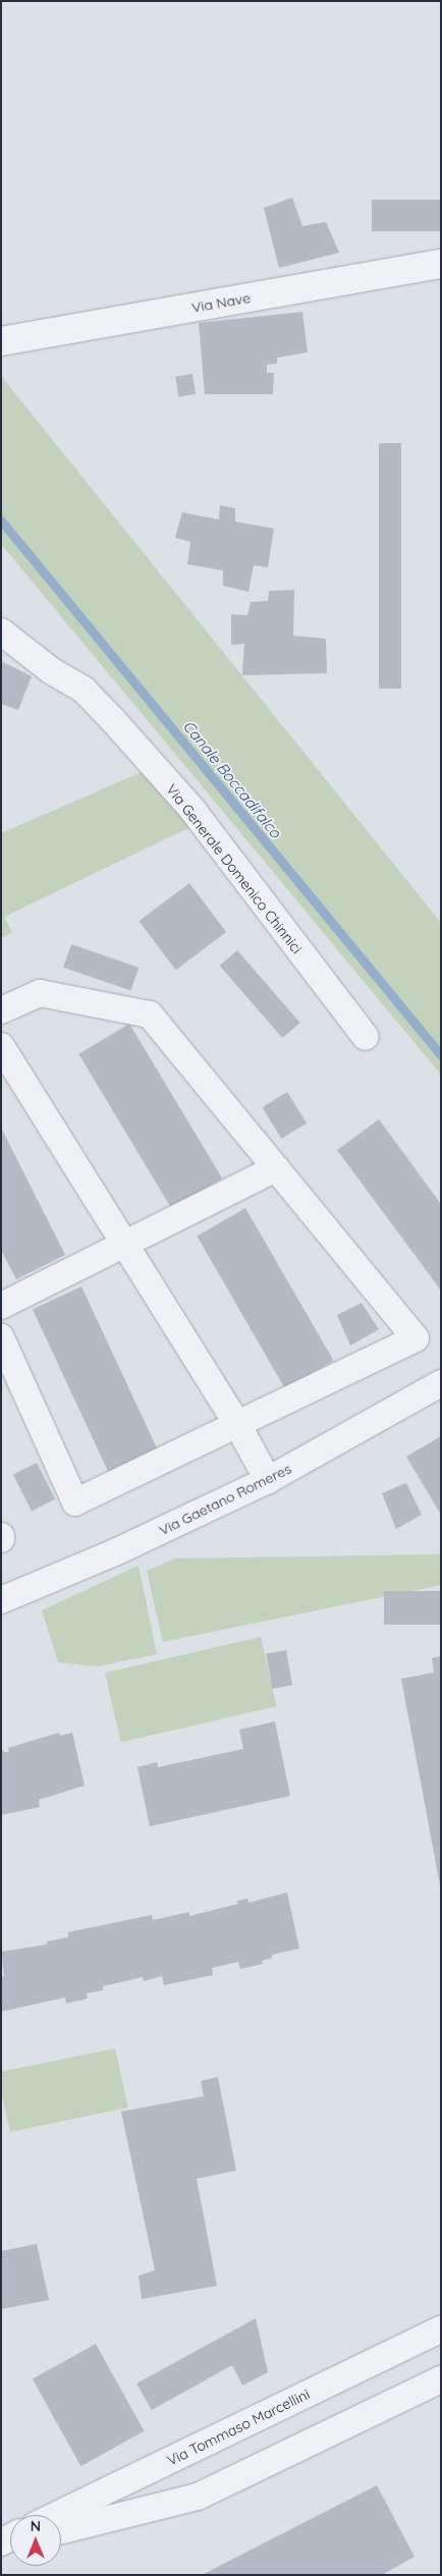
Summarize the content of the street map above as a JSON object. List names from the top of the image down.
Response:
{
  "streets": {
    "street": [
      "Via Nave",
      "Via Generale Domenico Chinnici",
      "Via Gaetano Romeres",
      "Via Tommaso Marcellini"
    ]
  },
  "water": ["Canale Boccadifalco"],
  "north": "top"
}
